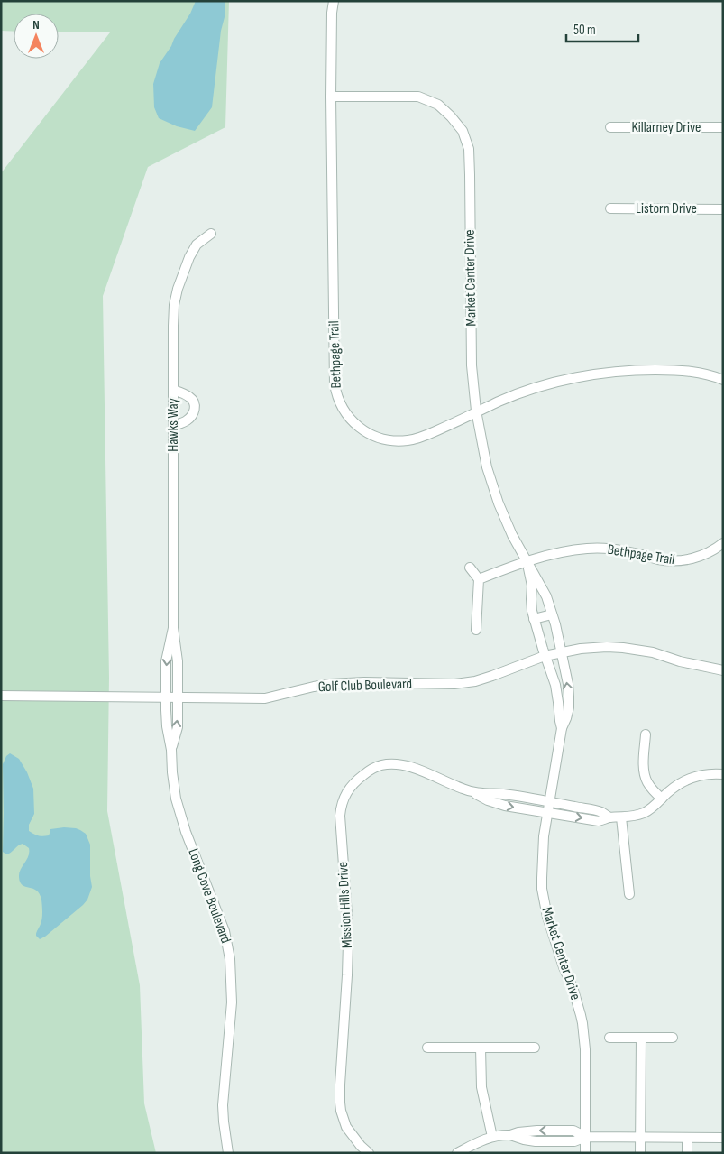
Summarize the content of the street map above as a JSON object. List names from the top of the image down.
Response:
{
  "streets": {
    "street": [
      "Killarney Drive",
      "Listorn Drive",
      "Market Center Drive",
      "Bethpage Trail",
      "Hawks Way",
      "Golf Club Boulevard",
      "Long Cove Boulevard",
      "Mission Hills Drive"
    ]
  },
  "crossings": [
    ["Market Center Drive", "Bethpage Trail"],
    ["Market Center Drive", "Golf Club Boulevard"],
    ["Market Center Drive", "Mission Hills Drive"],
    ["Hawks Way", "Golf Club Boulevard"],
    ["Hawks Way", "Long Cove Boulevard"],
    ["Golf Club Boulevard", "Long Cove Boulevard"]
  ],
  "scale_bar": "50 m",
  "north": "top"
}
